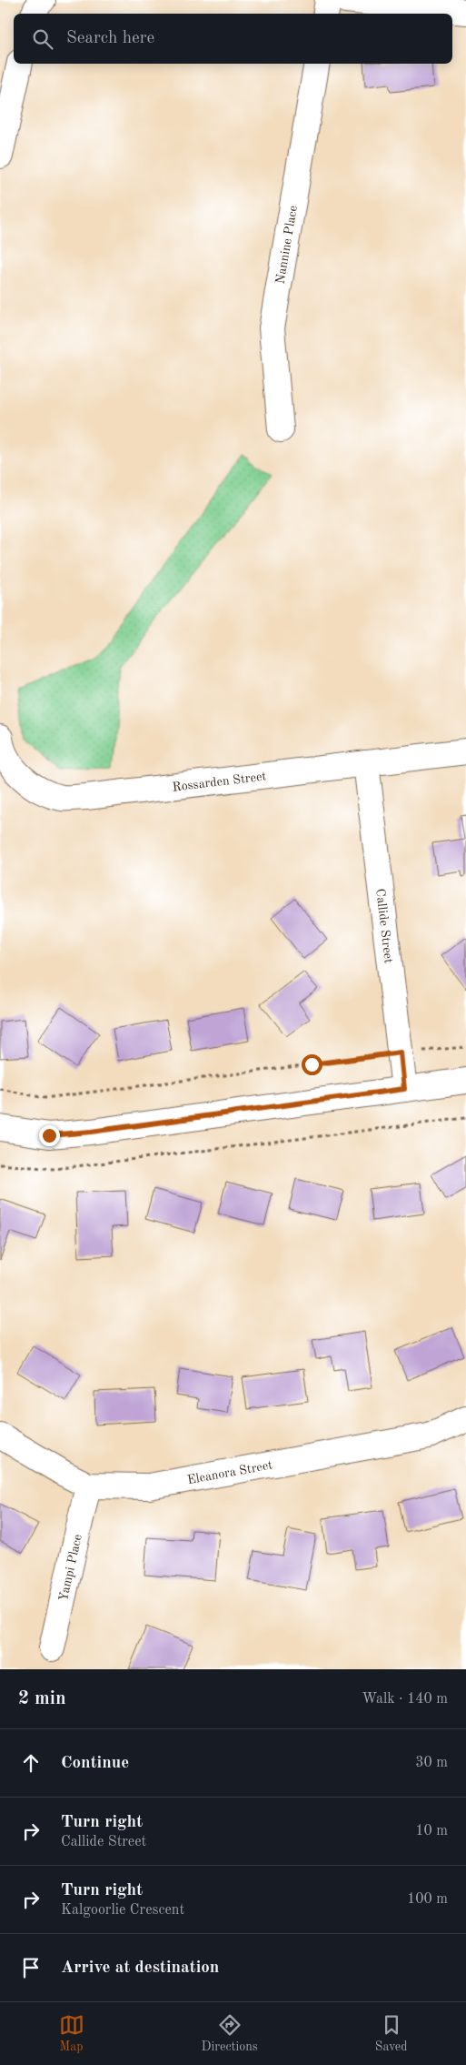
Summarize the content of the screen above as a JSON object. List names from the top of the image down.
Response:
{
  "streets": {
    "street": [
      "Nannine Place",
      "Rossarden Street",
      "Callide Street",
      "Eleanora Street",
      "Yampi Place"
    ]
  },
  "crossings": [
    ["Rossarden Street", "Callide Street"],
    ["Eleanora Street", "Yampi Place"]
  ],
  "page": {
    "search": "Search here",
    "heading": ["2 min", "Walk · 140 m"],
    "list": [
      ["Continue", "30 m"],
      ["Turn right", "Callide Street", "10 m"],
      ["Turn right", "Kalgoorlie Crescent", "100 m"],
      "Arrive at destination"
    ],
    "nav": ["Map", "Directions", "Saved"]
  }
}
